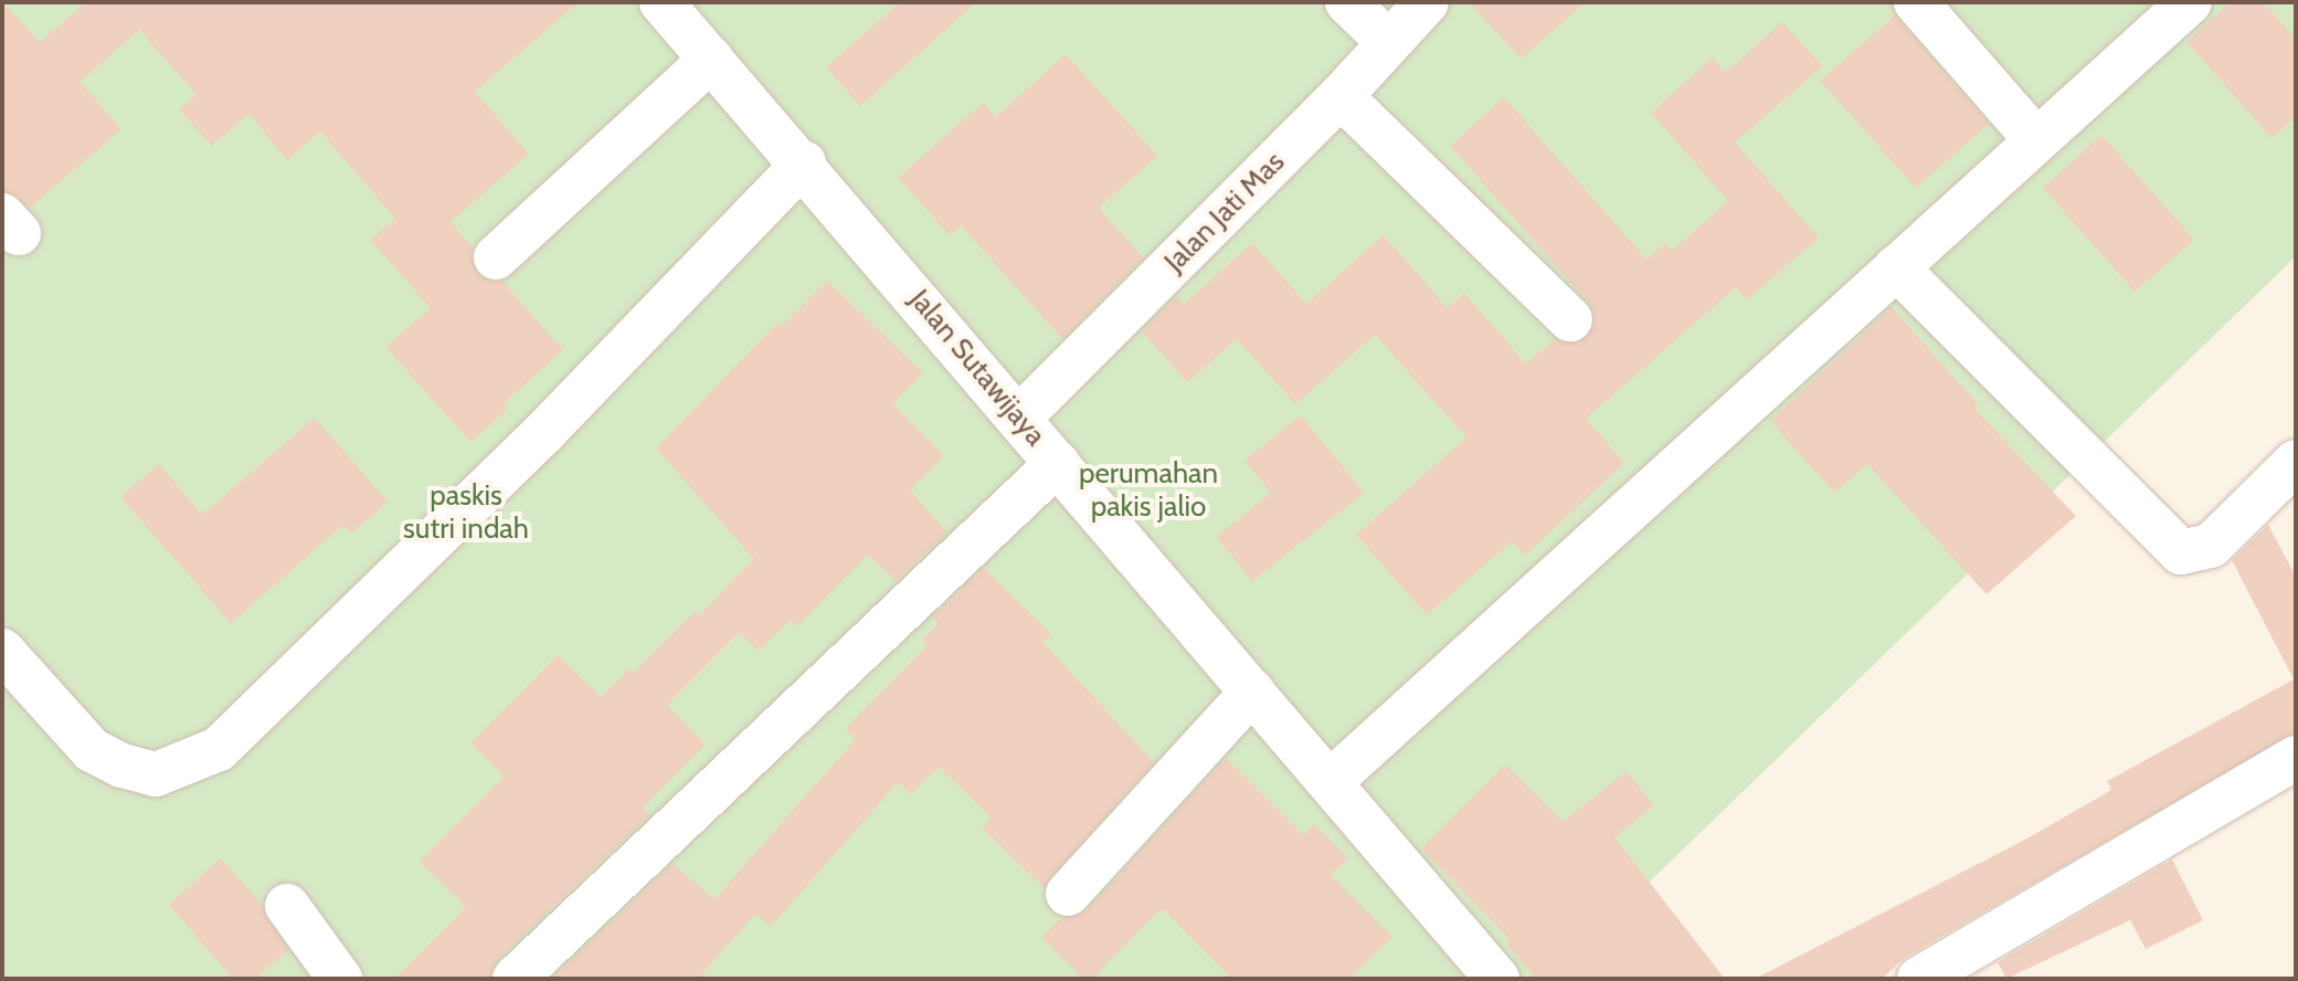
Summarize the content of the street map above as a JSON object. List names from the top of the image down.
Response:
{
  "streets": {
    "street": ["Jalan Jati Mas", "Jalan Sutawijaya"]
  },
  "crossings": [
    ["Jalan Jati Mas", "Jalan Sutawijaya"]
  ],
  "parks": ["perumahan pakis jalio", "paskis sutri indah"]
}
